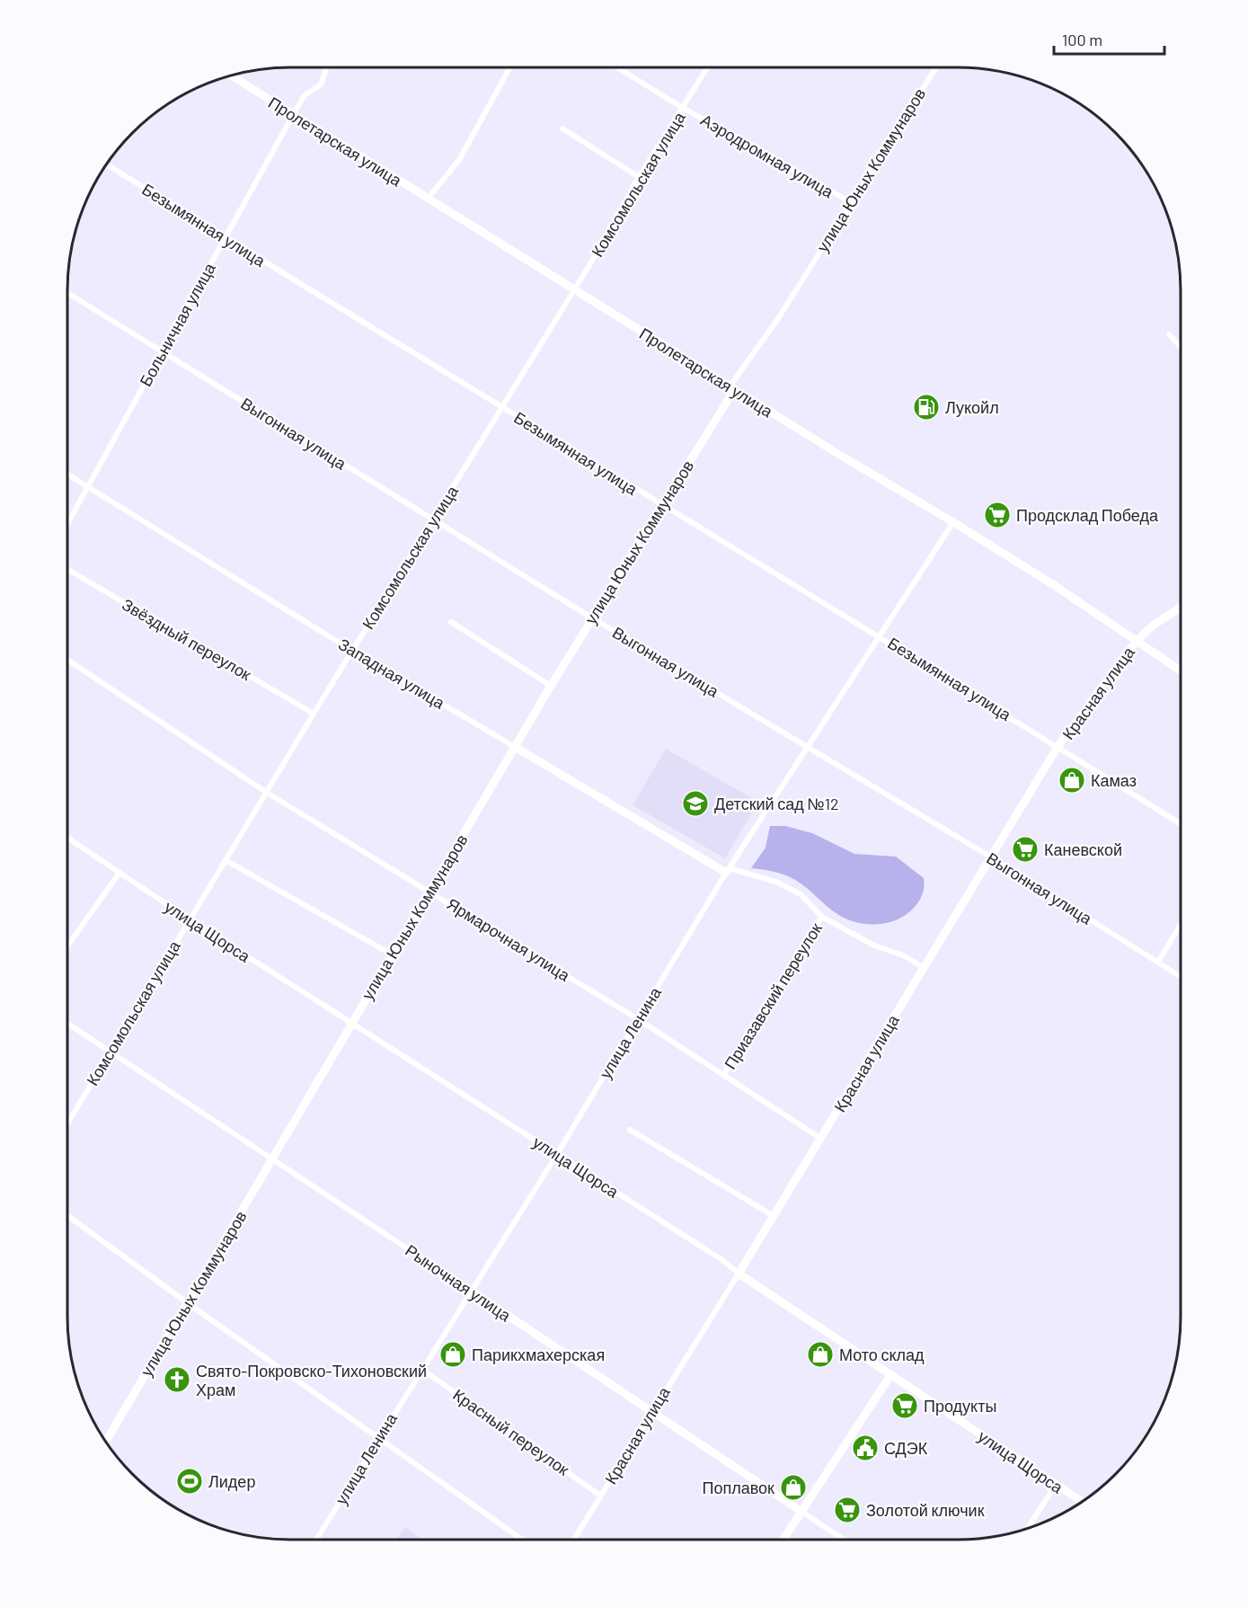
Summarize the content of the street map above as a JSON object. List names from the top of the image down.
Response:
{
  "streets": {
    "street": [
      "Пролетарская улица",
      "Аэродромная улица",
      "улица Юных Коммунаров",
      "Комсомольская улица",
      "Безымянная улица",
      "Больничная улица",
      "Выгонная улица",
      "Звёздный переулок",
      "Западная улица",
      "Красная улица",
      "улица Щорса",
      "Ярмарочная улица",
      "Приазавский переулок",
      "улица Ленина",
      "Рыночная улица",
      "Красный переулок"
    ]
  },
  "crossings": [
    ["Пролетарская улица", "улица Юных Коммунаров"],
    ["Пролетарская улица", "Комсомольская улица"],
    ["Пролетарская улица", "Больничная улица"],
    ["Пролетарская улица", "Красная улица"],
    ["Пролетарская улица", "улица Ленина"],
    ["Аэродромная улица", "улица Юных Коммунаров"],
    ["Аэродромная улица", "Комсомольская улица"],
    ["улица Юных Коммунаров", "Безымянная улица"],
    ["улица Юных Коммунаров", "Выгонная улица"],
    ["улица Юных Коммунаров", "Западная улица"],
    ["улица Юных Коммунаров", "улица Щорса"],
    ["улица Юных Коммунаров", "Ярмарочная улица"],
    ["улица Юных Коммунаров", "Рыночная улица"],
    ["Комсомольская улица", "Безымянная улица"],
    ["Комсомольская улица", "Выгонная улица"],
    ["Комсомольская улица", "Звёздный переулок"],
    ["Комсомольская улица", "Западная улица"],
    ["Комсомольская улица", "улица Щорса"],
    ["Комсомольская улица", "Ярмарочная улица"],
    ["Комсомольская улица", "Рыночная улица"],
    ["Безымянная улица", "Больничная улица"],
    ["Безымянная улица", "Красная улица"],
    ["Безымянная улица", "улица Ленина"],
    ["Больничная улица", "Выгонная улица"],
    ["Больничная улица", "Западная улица"],
    ["Выгонная улица", "Красная улица"],
    ["Выгонная улица", "улица Ленина"],
    ["Западная улица", "улица Ленина"],
    ["Красная улица", "улица Щорса"],
    ["Красная улица", "Ярмарочная улица"],
    ["Красная улица", "Рыночная улица"],
    ["Красная улица", "Красный переулок"],
    ["улица Щорса", "улица Ленина"],
    ["Ярмарочная улица", "Приазавский переулок"],
    ["Ярмарочная улица", "улица Ленина"],
    ["улица Ленина", "Рыночная улица"],
    ["улица Ленина", "Красный переулок"]
  ],
  "places": {
    "fuel station": ["Лукойл"],
    "supermarket": [
      "Продсклад Победа",
      "Каневской",
      "Продукты",
      "Золотой ключик"
    ],
    "shop": [
      "Камаз",
      "Парикхмахерская",
      "Мото склад",
      "Поплавок"
    ],
    "school or university": ["Детский сад №12"],
    "church": ["Свято-Покровско-Тихоновский Храм"],
    "public building": ["СДЭК"],
    "sports": ["Лидер"]
  },
  "scale_bar": "100 m"
}
